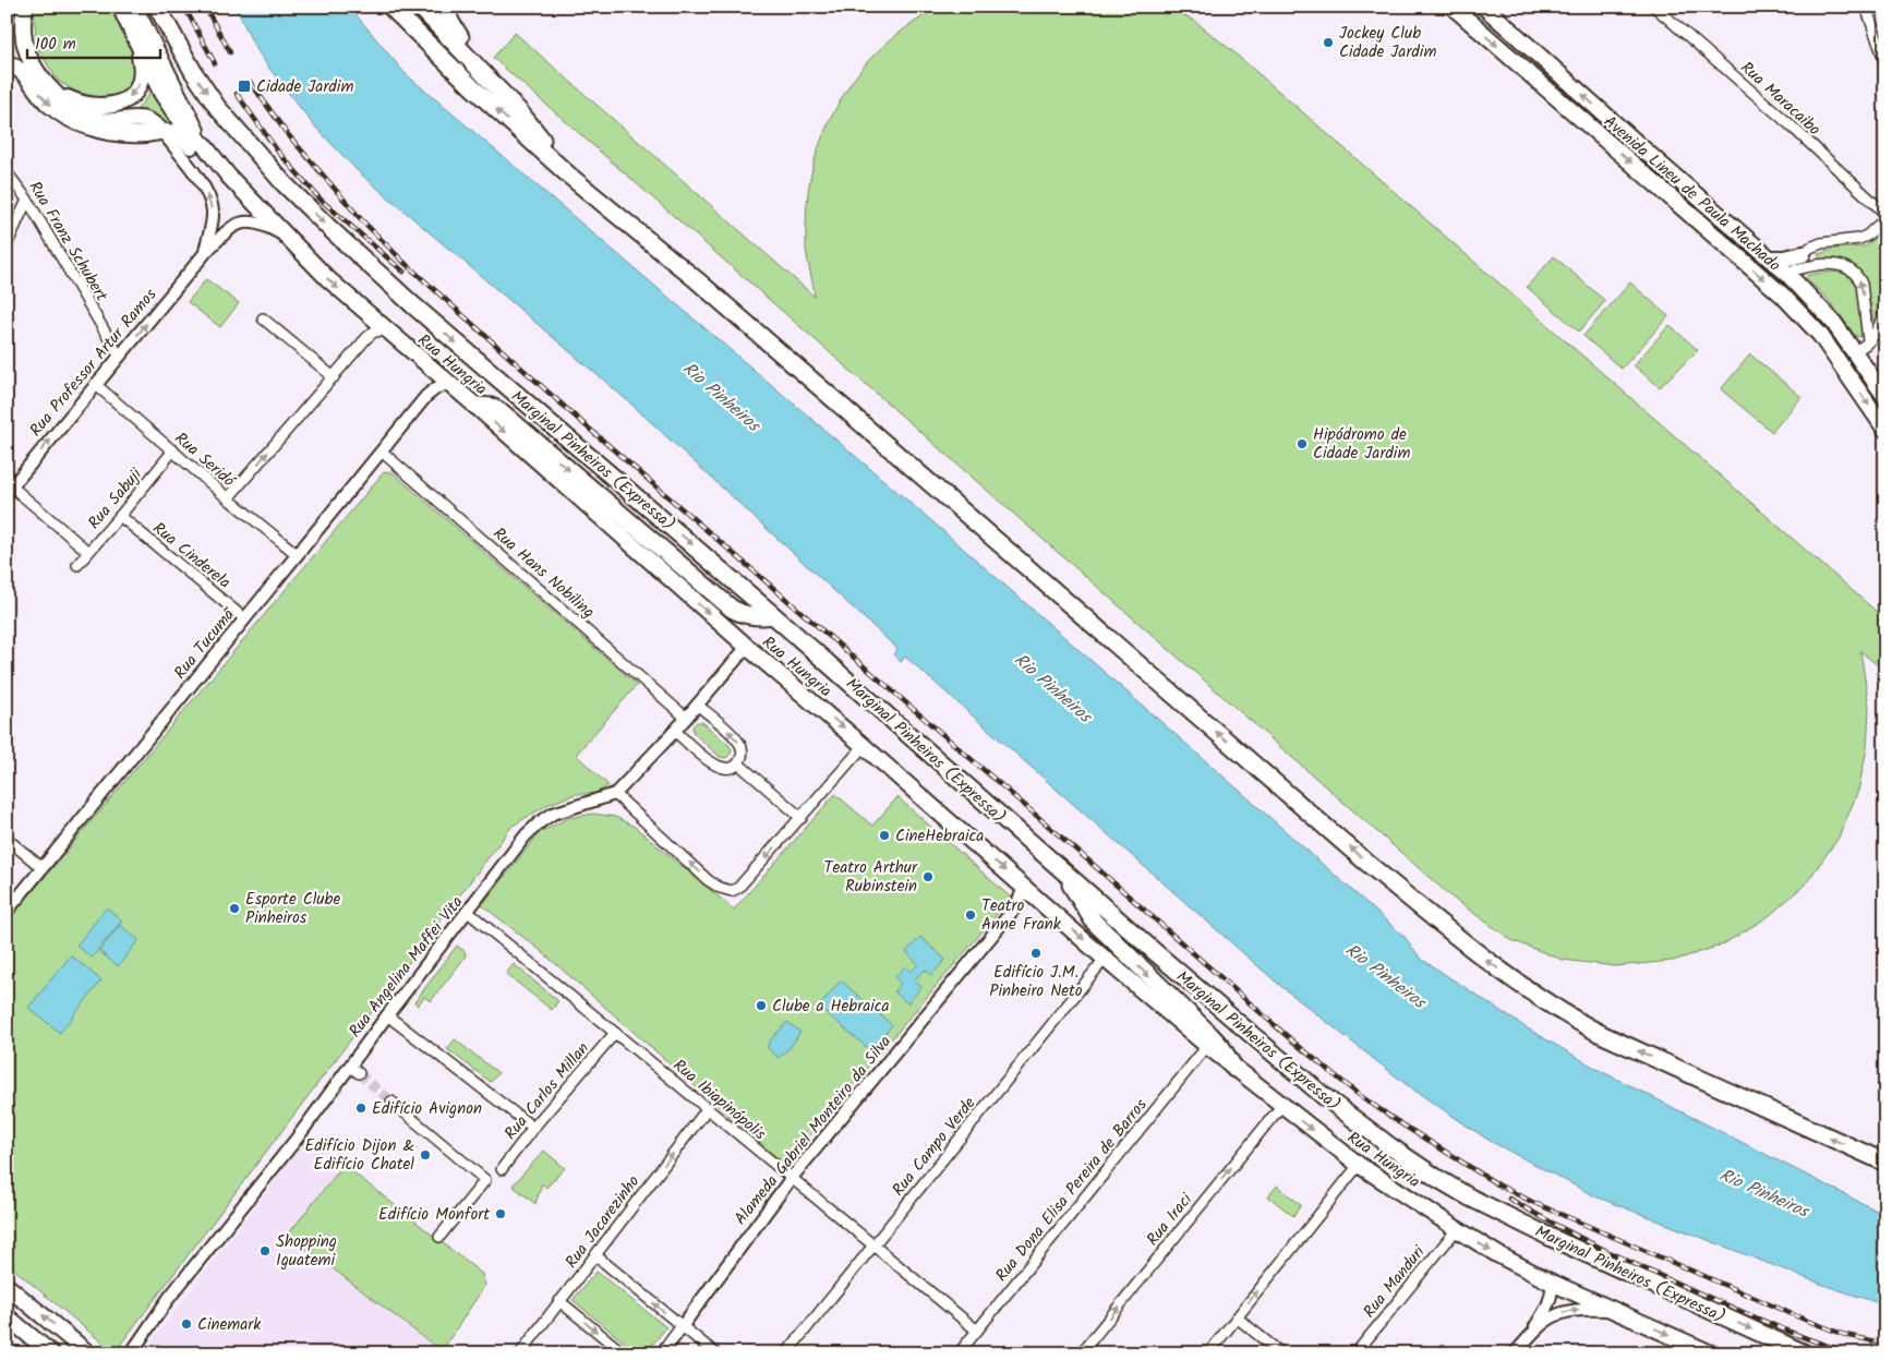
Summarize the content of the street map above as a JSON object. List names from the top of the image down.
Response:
{
  "streets": {
    "highway": ["Avenida Lineu de Paula Machado", "Rua Hungria", "Marginal Pinheiros (Expressa)"],
    "street": [
      "Rua Maracaibo",
      "Rua Franz Schubert",
      "Rua Professor Artur Ramos",
      "Rua Seridó",
      "Rua Sabuji",
      "Rua Cinderela",
      "Rua Hans Nobiling",
      "Rua Tucumã",
      "Rua Angelina Maffei Vita",
      "Rua Carlos Millan",
      "Rua Ibiapinópolis",
      "Alameda Gabriel Monteiro da Silva",
      "Rua Campo Verde",
      "Rua Dona Elisa Pereira de Barros",
      "Rua Iraci",
      "Rua Jacarezinho",
      "Rua Manduri"
    ]
  },
  "crossings": [
    ["Rua Franz Schubert", "Rua Professor Artur Ramos"],
    ["Rua Professor Artur Ramos", "Rua Hungria"],
    ["Rua Professor Artur Ramos", "Rua Seridó"],
    ["Rua Hungria", "Rua Tucumã"],
    ["Rua Hungria", "Rua Angelina Maffei Vita"],
    ["Rua Hungria", "Alameda Gabriel Monteiro da Silva"],
    ["Rua Hungria", "Rua Campo Verde"],
    ["Rua Hungria", "Rua Dona Elisa Pereira de Barros"],
    ["Rua Hungria", "Rua Iraci"],
    ["Rua Hungria", "Rua Manduri"],
    ["Rua Seridó", "Rua Sabuji"],
    ["Rua Seridó", "Rua Tucumã"],
    ["Rua Sabuji", "Rua Cinderela"],
    ["Rua Cinderela", "Rua Tucumã"],
    ["Rua Hans Nobiling", "Rua Tucumã"],
    ["Rua Hans Nobiling", "Rua Angelina Maffei Vita"],
    ["Rua Angelina Maffei Vita", "Rua Ibiapinópolis"],
    ["Rua Carlos Millan", "Rua Ibiapinópolis"],
    ["Rua Ibiapinópolis", "Alameda Gabriel Monteiro da Silva"],
    ["Rua Ibiapinópolis", "Rua Campo Verde"],
    ["Rua Ibiapinópolis", "Rua Dona Elisa Pereira de Barros"],
    ["Rua Ibiapinópolis", "Rua Jacarezinho"]
  ],
  "one_way": ["Rua Professor Artur Ramos", "Rua Iraci", "Rua Jacarezinho"],
  "water": ["Rio Pinheiros"],
  "places": {
    "other": [
      "Jockey Club Cidade Jardim",
      "Hipódromo de Cidade Jardim",
      "CineHebraica",
      "Teatro Arthur Rubinstein",
      "Esporte Clube Pinheiros",
      "Teatro Anne Frank",
      "Edifício J.M. Pinheiro Neto",
      "Clube a Hebraica",
      "Edifício Avignon",
      "Edifício Dijon & Edifício Chatel",
      "Edifício Monfort",
      "Shopping Iguatemi",
      "Cinemark"
    ],
    "transit": ["Cidade Jardim"]
  },
  "scale_bar": "100 m"
}
